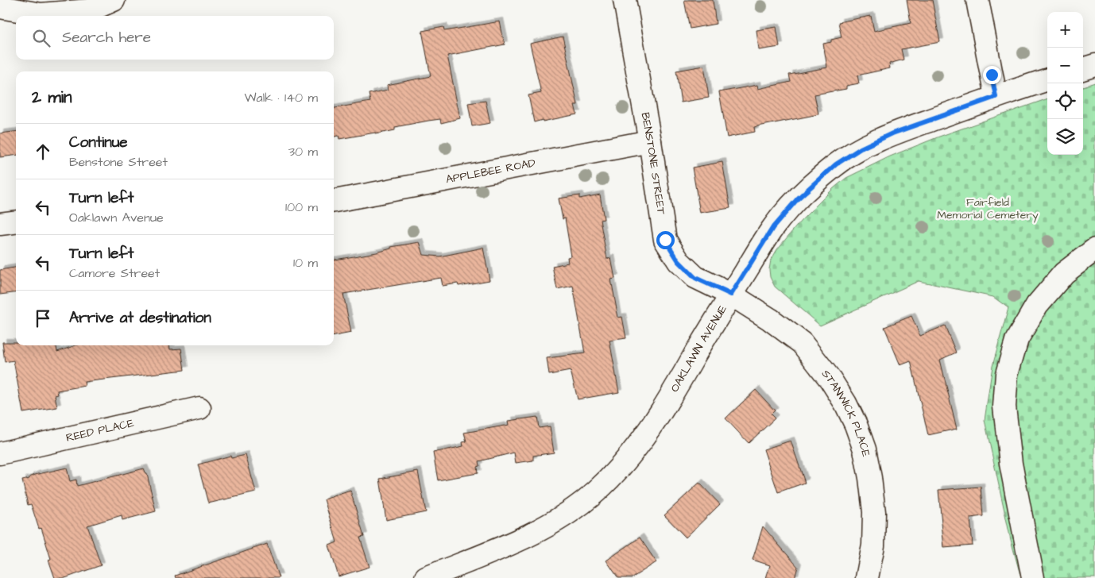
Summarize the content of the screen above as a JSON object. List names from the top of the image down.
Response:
{
  "streets": {
    "street": [
      "BENSTONE STREET",
      "APPLEBEE ROAD",
      "OAKLAWN AVENUE",
      "STANWICK PLACE",
      "REED PLACE"
    ]
  },
  "crossings": [
    ["BENSTONE STREET", "APPLEBEE ROAD"],
    ["BENSTONE STREET", "OAKLAWN AVENUE"],
    ["BENSTONE STREET", "STANWICK PLACE"],
    ["OAKLAWN AVENUE", "STANWICK PLACE"]
  ],
  "parks": ["Fairfield Memorial Cemetery"],
  "page": {
    "map_buttons": ["+", "−"],
    "search": "Search here",
    "heading": ["2 min", "Walk · 140 m"],
    "list": [
      ["Continue", "Benstone Street", "30 m"],
      ["Turn left", "Oaklawn Avenue", "100 m"],
      ["Turn left", "Camore Street", "10 m"],
      "Arrive at destination"
    ]
  }
}
